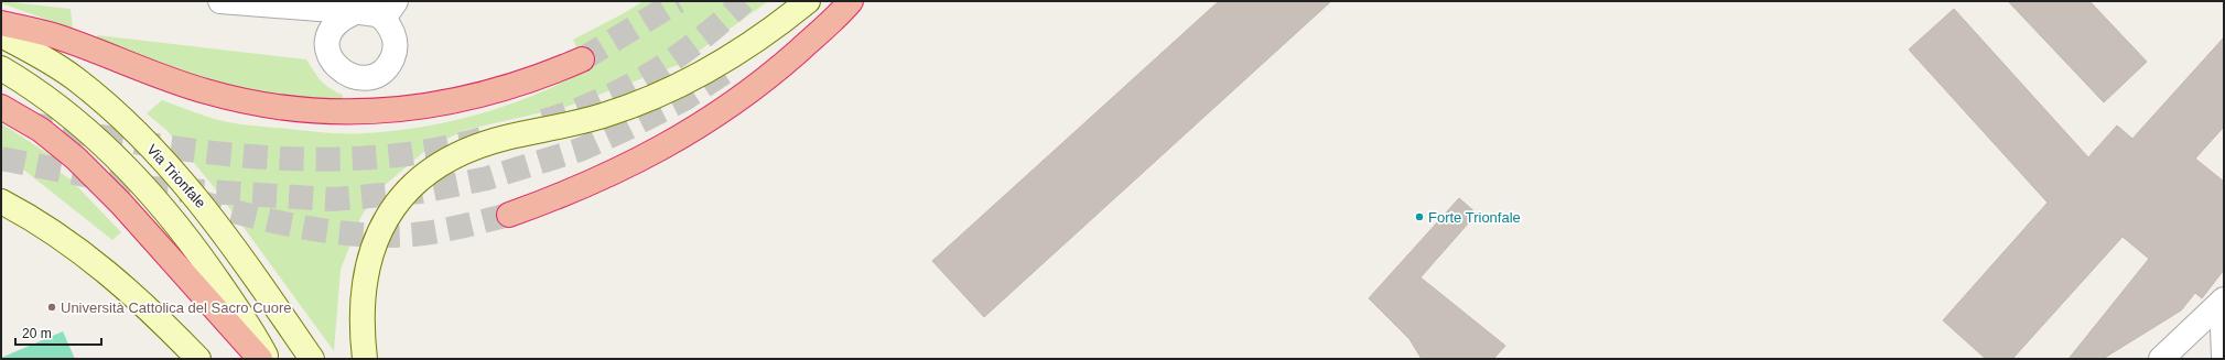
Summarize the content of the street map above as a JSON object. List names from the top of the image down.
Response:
{
  "streets": {
    "main road": ["Via Trionfale"]
  },
  "places": ["Forte Trionfale", "Università Cattolica del Sacro Cuore"],
  "scale_bar": "20 m"
}
